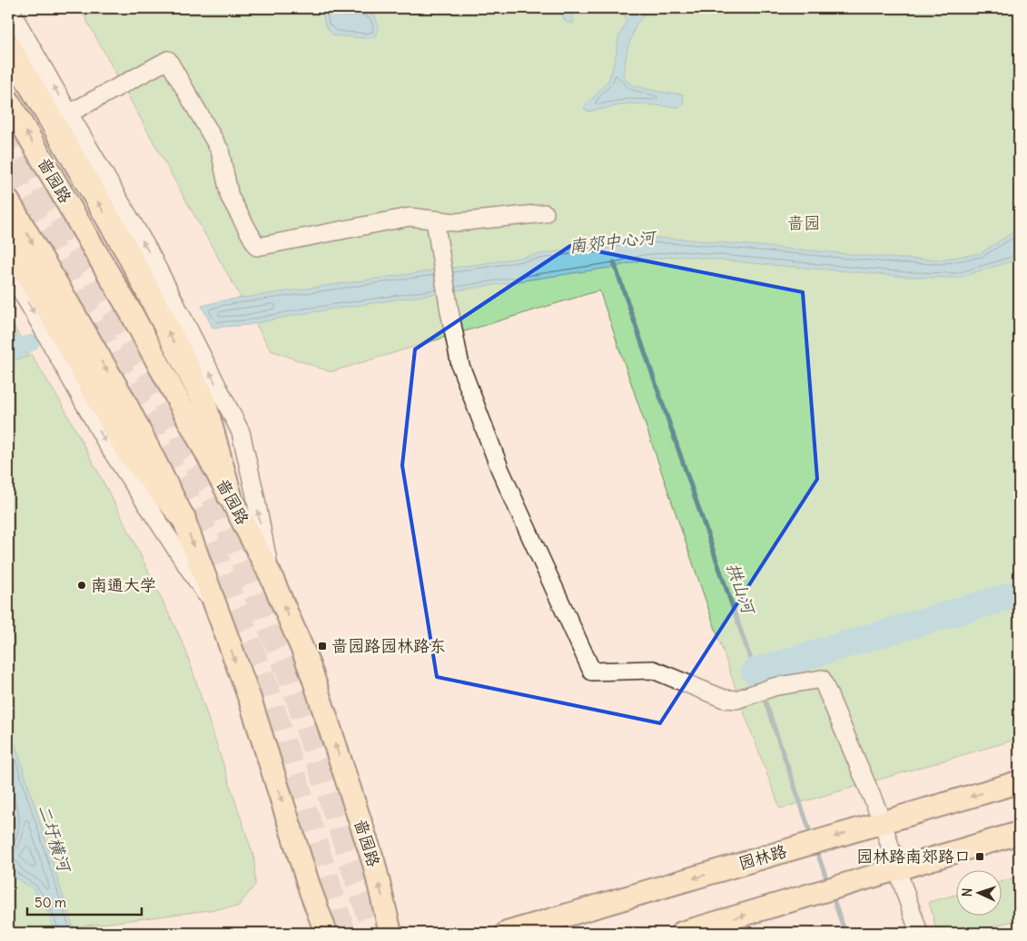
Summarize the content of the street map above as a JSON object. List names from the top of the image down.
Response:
{
  "streets": {
    "main road": ["啬园路", "园林路"]
  },
  "water": ["南郊中心河", "拱山河", "二圩横河"],
  "parks": ["啬园"],
  "places": {
    "other": ["南通大学"],
    "transit": ["啬园路园林路东", "园林路南郊路口"]
  },
  "scale_bar": "50 m",
  "north": "left"
}
